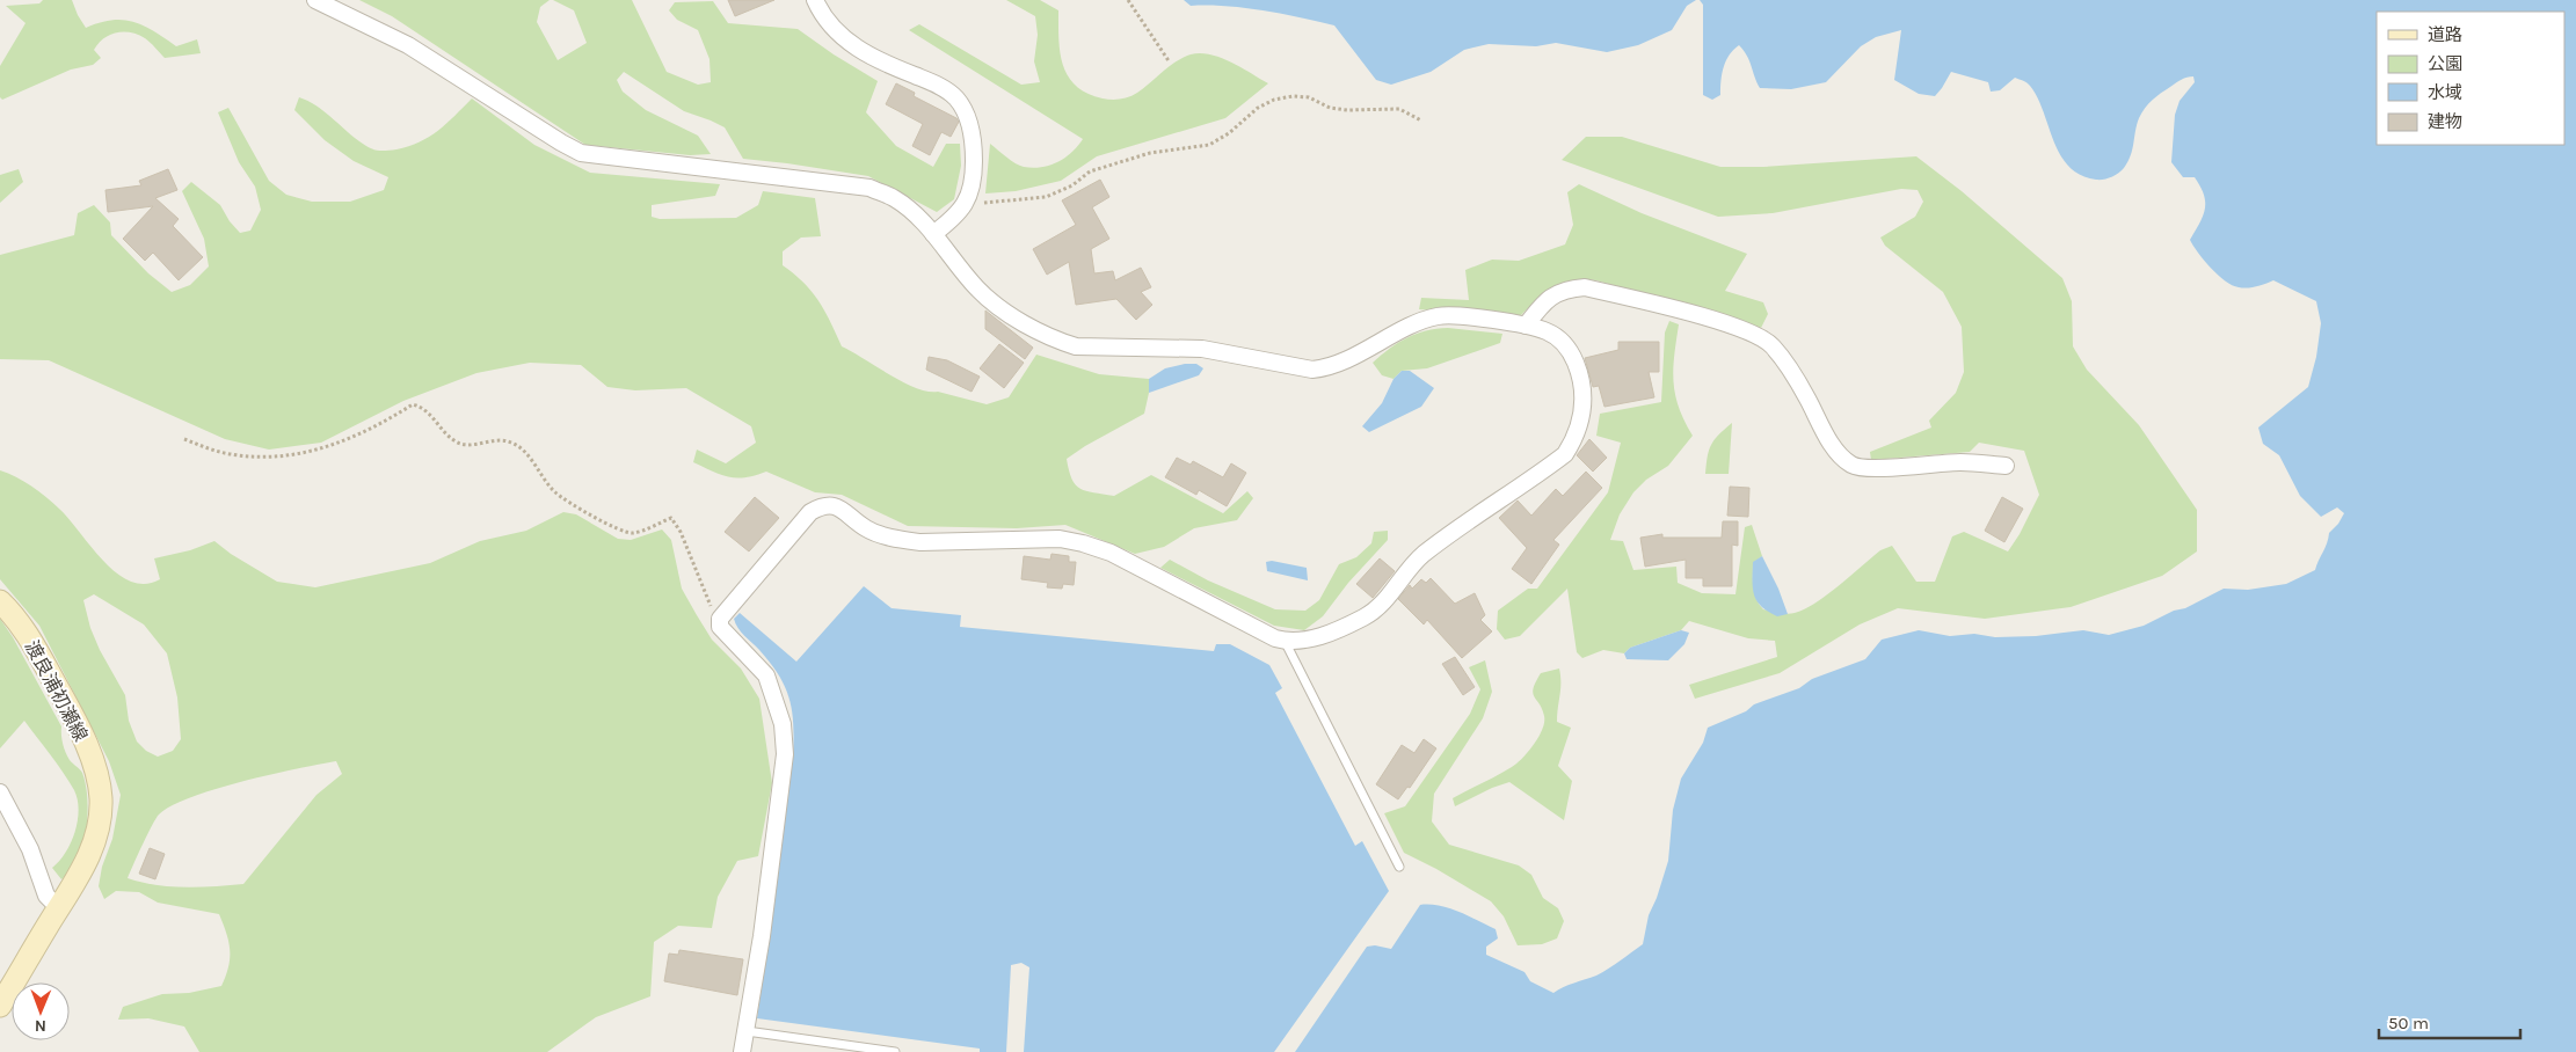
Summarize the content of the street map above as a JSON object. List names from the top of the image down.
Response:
{
  "streets": {
    "main road": ["渡良浦初瀬線"]
  },
  "legend": [
    "道路",
    "公園",
    "水域",
    "建物"
  ],
  "scale_bar": "50 m",
  "north": "bottom"
}
